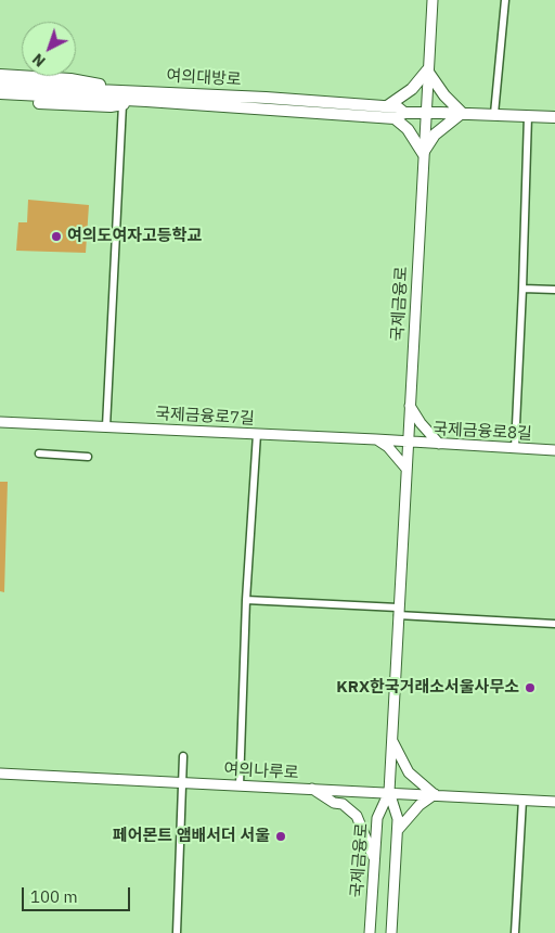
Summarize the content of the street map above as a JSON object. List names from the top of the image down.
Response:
{
  "streets": {
    "main road": ["여의대방로"],
    "street": [
      "국제금융로",
      "국제금융로7길",
      "국제금융로8길",
      "여의나루로"
    ]
  },
  "crossings": [
    ["여의대방로", "국제금융로"],
    ["국제금융로", "국제금융로7길"],
    ["국제금융로", "국제금융로8길"],
    ["국제금융로", "여의나루로"],
    ["국제금융로7길", "국제금융로8길"]
  ],
  "places": ["여의도여자고등학교", "KRX한국거래소서울사무소", "페어몬트 앰배서더 서울"],
  "scale_bar": "100 m",
  "north": "bottom left"
}
